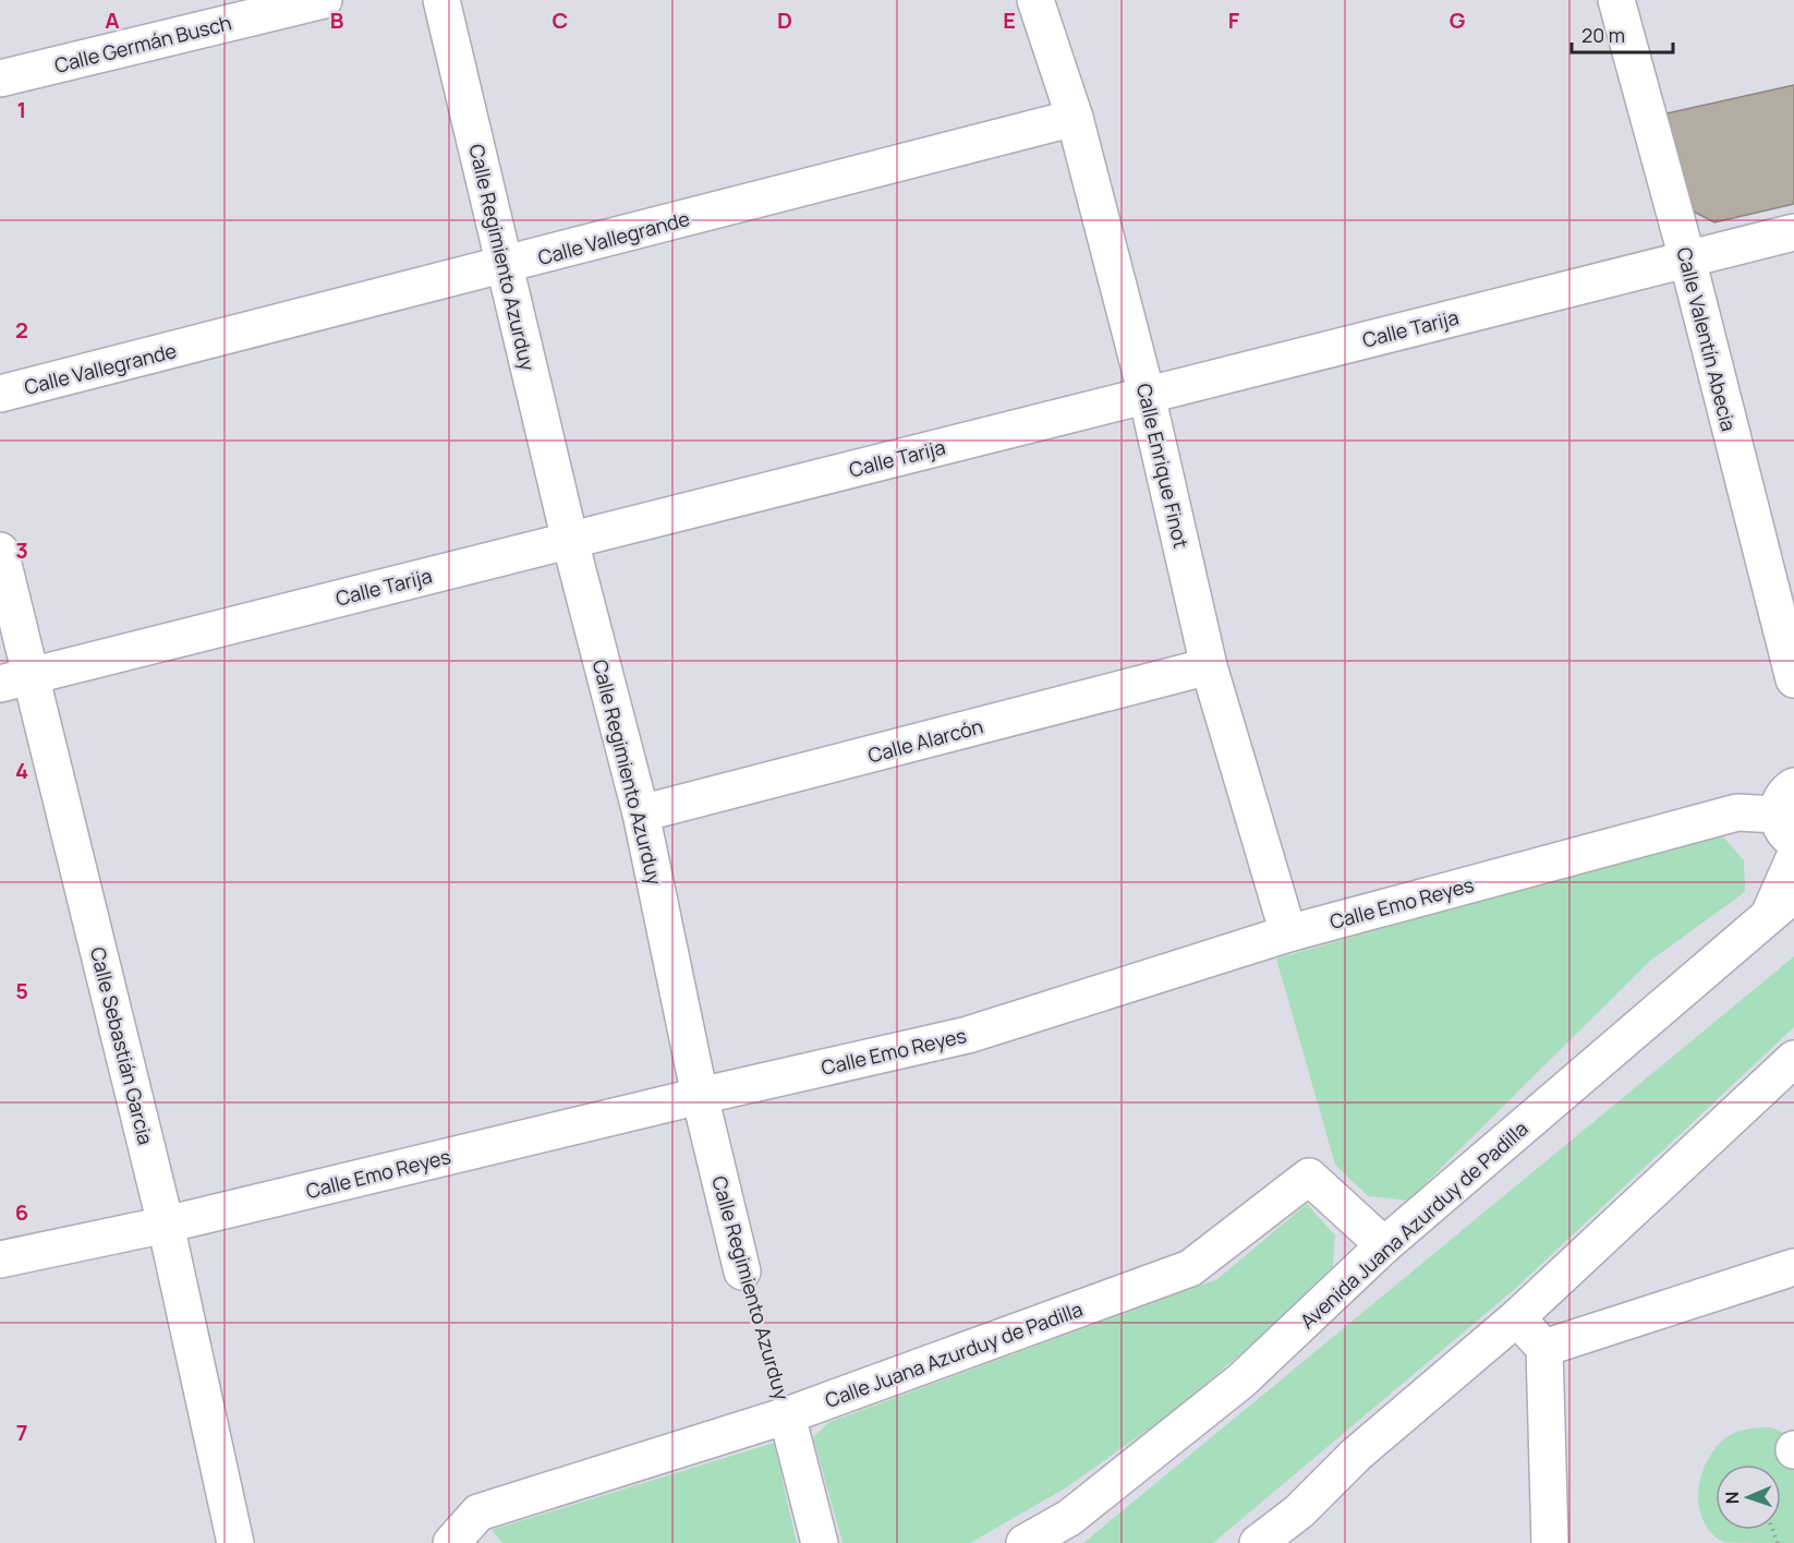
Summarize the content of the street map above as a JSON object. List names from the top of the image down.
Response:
{
  "streets": {
    "street": [
      "Calle Germán Busch",
      "Calle Vallegrande",
      "Calle Regimiento Azurduy",
      "Calle Tarija",
      "Calle Valentín Abecia",
      "Calle Enrique Finot",
      "Calle Alarcón",
      "Calle Emo Reyes",
      "Calle Sebastián Garcia",
      "Avenida Juana Azurduy de Padilla",
      "Calle Juana Azurduy de Padilla"
    ]
  },
  "crossings": [
    ["Calle Vallegrande", "Calle Regimiento Azurduy"],
    ["Calle Vallegrande", "Calle Enrique Finot"],
    ["Calle Regimiento Azurduy", "Calle Tarija"],
    ["Calle Regimiento Azurduy", "Calle Alarcón"],
    ["Calle Regimiento Azurduy", "Calle Emo Reyes"],
    ["Calle Regimiento Azurduy", "Calle Juana Azurduy de Padilla"],
    ["Calle Tarija", "Calle Valentín Abecia"],
    ["Calle Tarija", "Calle Enrique Finot"],
    ["Calle Tarija", "Calle Sebastián Garcia"],
    ["Calle Enrique Finot", "Calle Alarcón"],
    ["Calle Enrique Finot", "Calle Emo Reyes"],
    ["Calle Emo Reyes", "Calle Sebastián Garcia"],
    ["Avenida Juana Azurduy de Padilla", "Calle Juana Azurduy de Padilla"]
  ],
  "scale_bar": "20 m",
  "north": "left",
  "grid": {
    "columns": [
      "A",
      "B",
      "C",
      "D",
      "E",
      "F",
      "G"
    ],
    "rows": [
      "1",
      "2",
      "3",
      "4",
      "5",
      "6",
      "7"
    ]
  }
}
